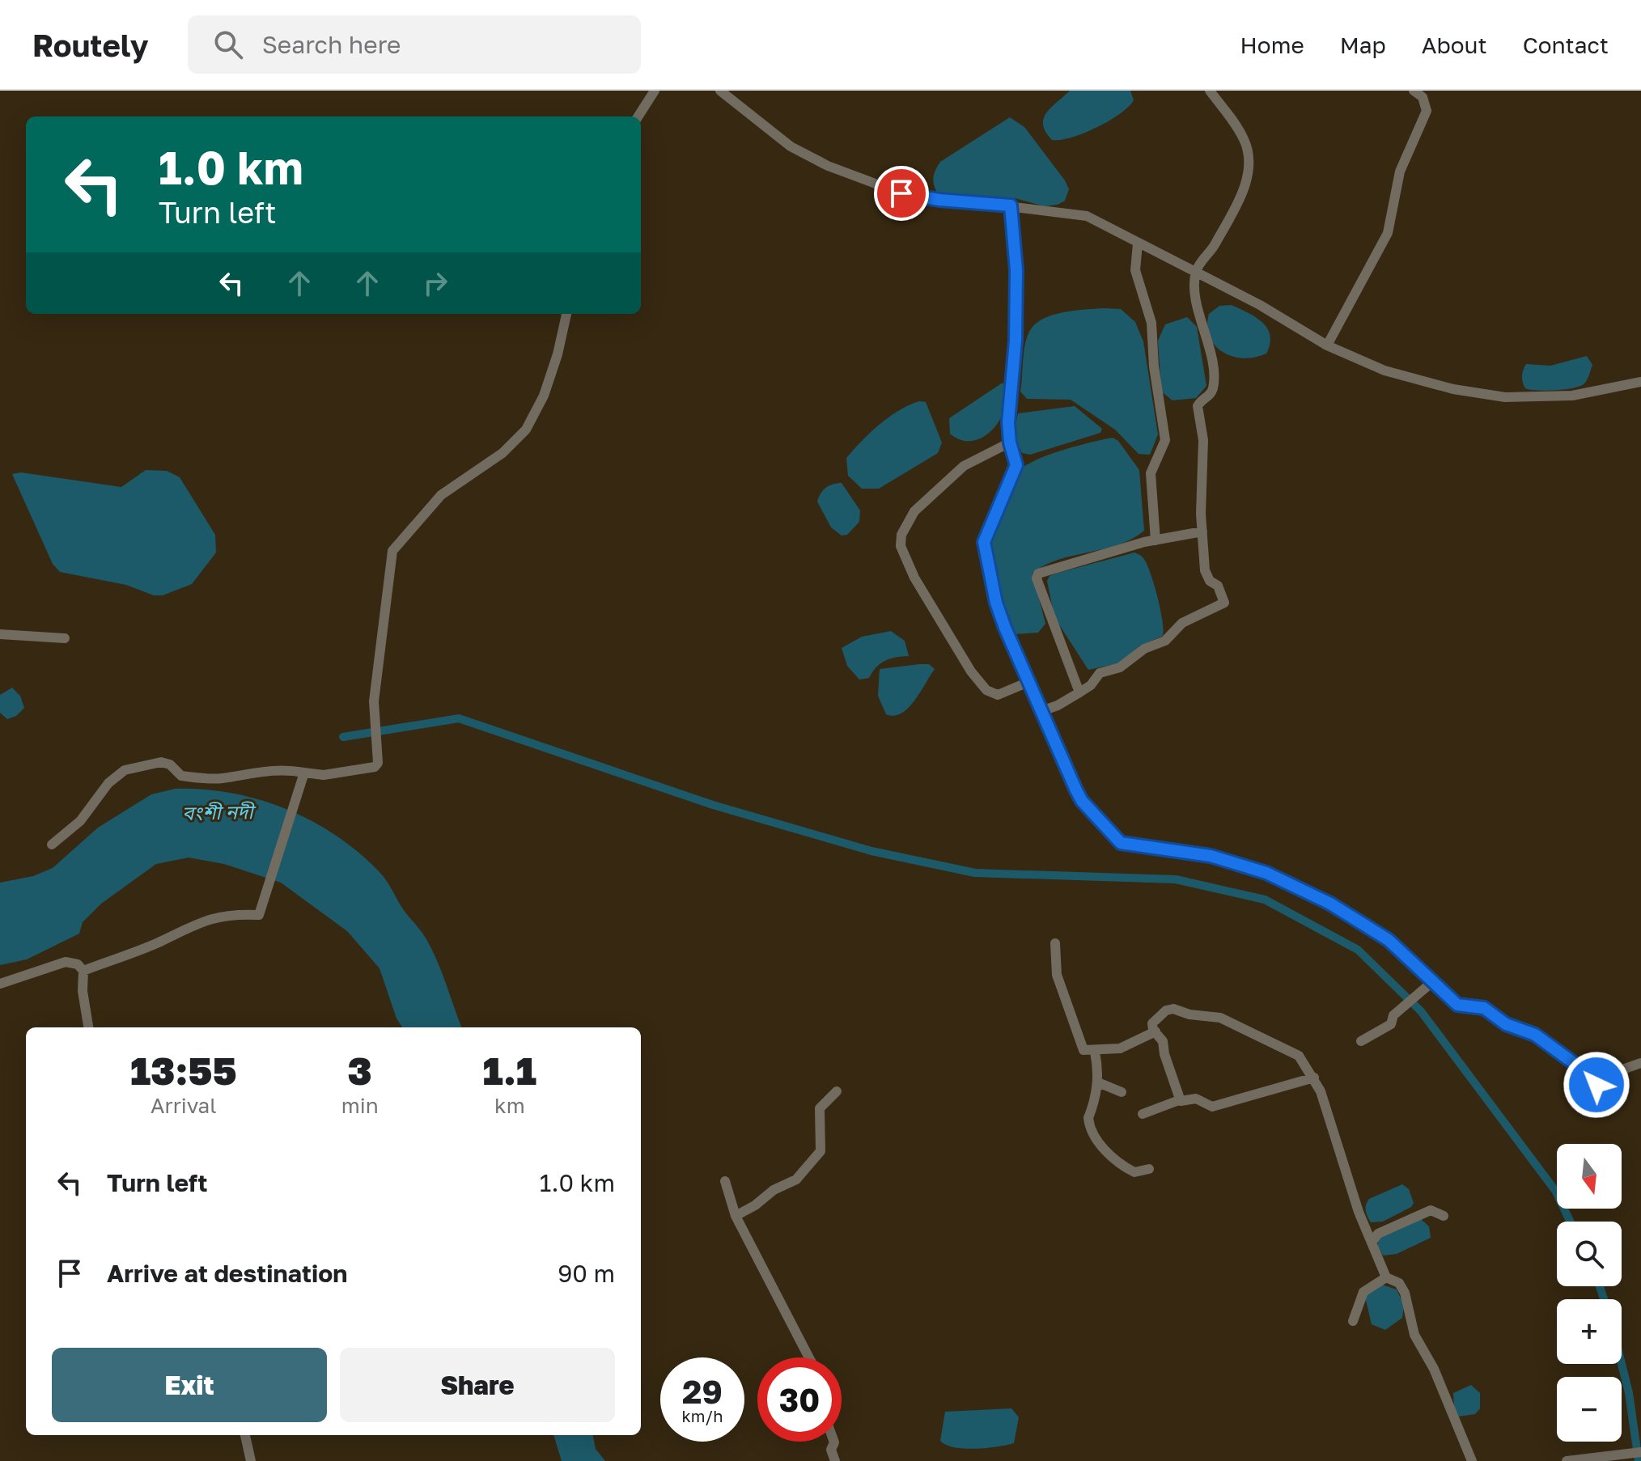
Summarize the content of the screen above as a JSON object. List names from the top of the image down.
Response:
{
  "water": ["বংশী নদী"],
  "north": "bottom",
  "page": {
    "header": "Routely",
    "search": "Search here",
    "nav": [
      "Home",
      "Map",
      "About",
      "Contact"
    ],
    "turn": ["1.0 km", "Turn left"],
    "eta": [
      "13:55",
      "Arrival",
      "3",
      "min",
      "1.1",
      "km"
    ],
    "list": [
      {
        "name": "Turn left",
        "value": "1.0 km"
      },
      {
        "name": "Arrive at destination",
        "value": "90 m"
      }
    ],
    "map_buttons": ["+", "−"],
    "buttons": ["Exit", "Share"],
    "speed": "29 km/h",
    "limit": "30"
  }
}
